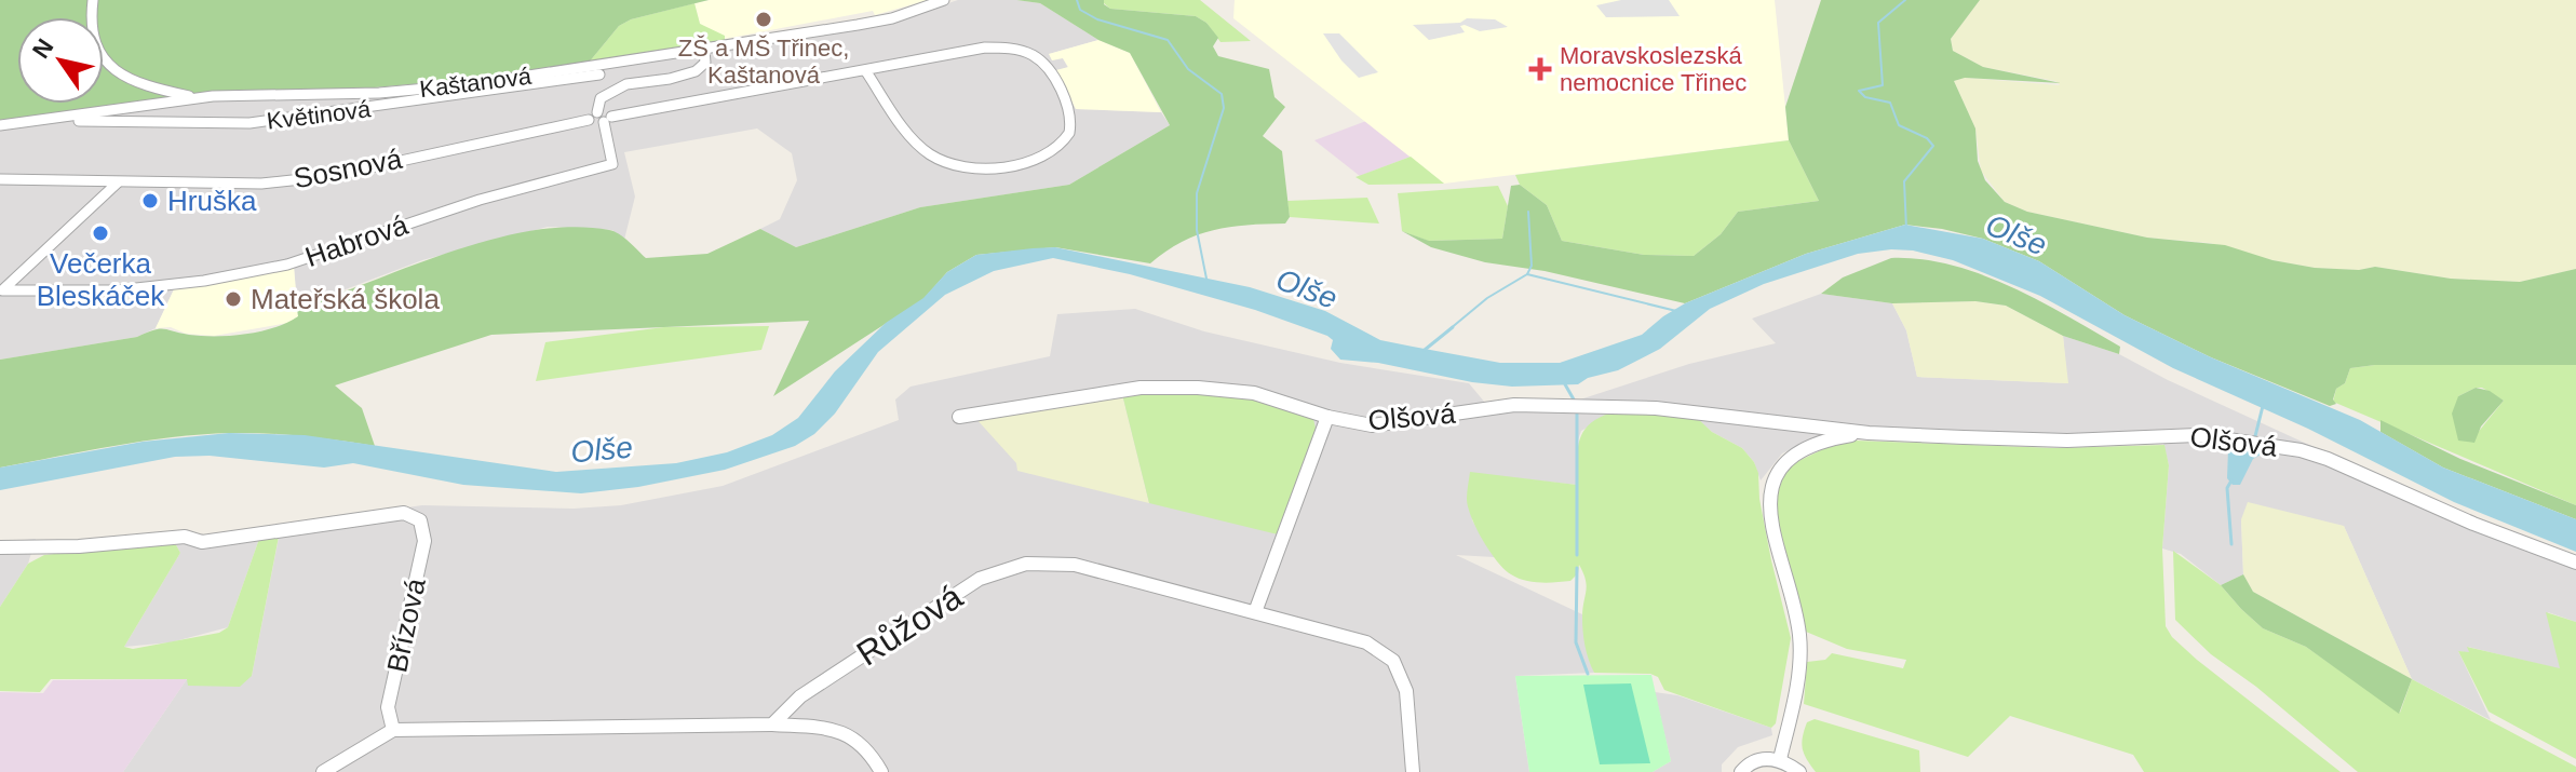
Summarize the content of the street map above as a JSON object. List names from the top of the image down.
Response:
{
  "streets": {
    "street": [
      "Kaštanová",
      "Květinová",
      "Sosnová",
      "Habrová",
      "Olšová",
      "Břízová",
      "Růžová"
    ]
  },
  "crossings": [
    ["Kaštanová", "Květinová"],
    ["Sosnová", "Habrová"]
  ],
  "water": ["Olše"],
  "places": {
    "other": [
      "ZŠ a MŠ Třinec, Kaštanová",
      "Hruška",
      "Večerka Bleskáček",
      "Mateřská škola"
    ],
    "health": ["Moravskoslezská nemocnice Třinec"]
  },
  "north": "top left"
}
